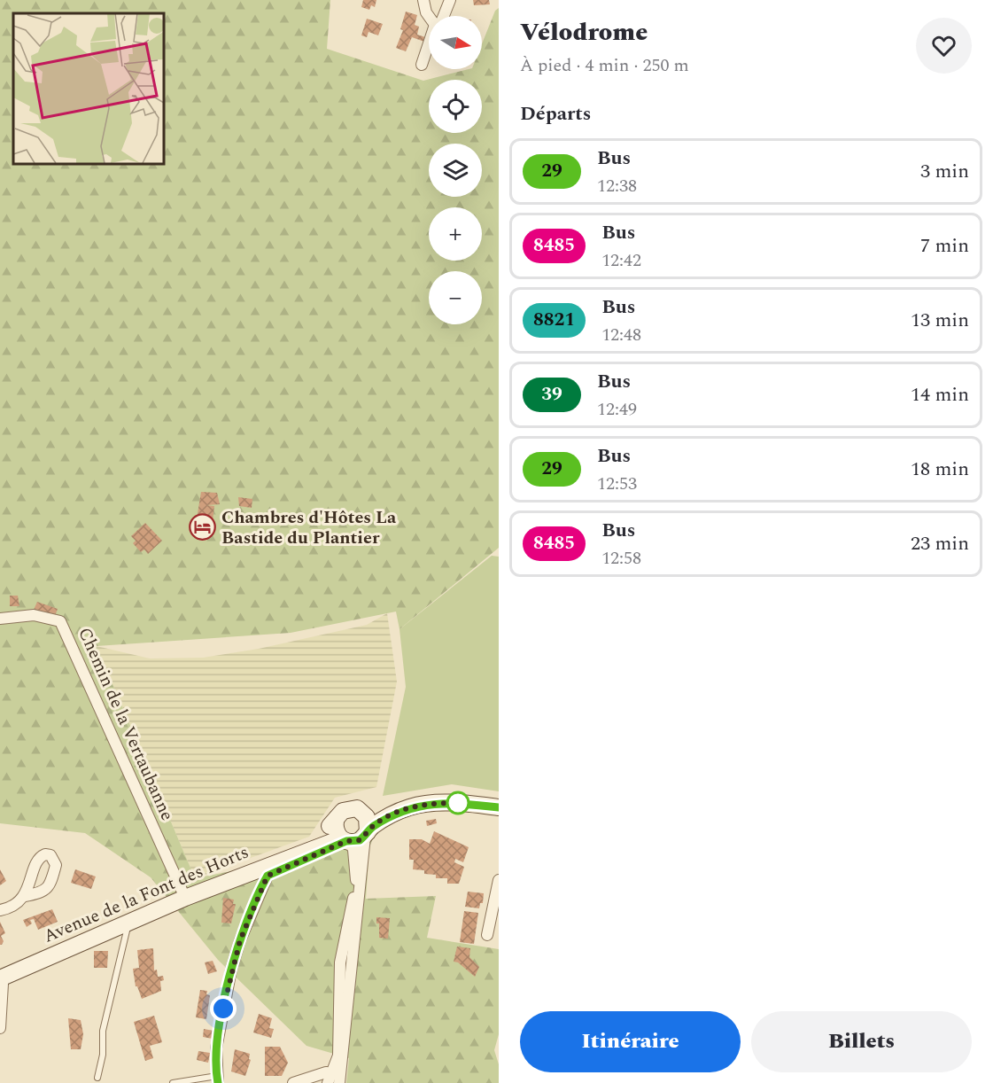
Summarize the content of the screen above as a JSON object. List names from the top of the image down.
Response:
{
  "streets": {
    "main road": ["Avenue de la Font des Horts"],
    "street": ["Chemin de la Vertaubanne"]
  },
  "crossings": [
    ["Chemin de la Vertaubanne", "Avenue de la Font des Horts"]
  ],
  "places": {
    "hotel": ["Chambres d'Hôtes La Bastide du Plantier"]
  },
  "lines": ["bus line 29"],
  "north": "right",
  "page": {
    "heading": [
      ["Vélodrome", "À pied · 4 min · 250 m"],
      "Départs"
    ],
    "map_buttons": ["+", "−"],
    "list": [
      {
        "mark": "29",
        "name": "Bus",
        "note": "12:38",
        "value": "3 min"
      },
      {
        "mark": "8485",
        "name": "Bus",
        "note": "12:42",
        "value": "7 min"
      },
      {
        "mark": "8821",
        "name": "Bus",
        "note": "12:48",
        "value": "13 min"
      },
      {
        "mark": "39",
        "name": "Bus",
        "note": "12:49",
        "value": "14 min"
      },
      {
        "mark": "29",
        "name": "Bus",
        "note": "12:53",
        "value": "18 min"
      },
      {
        "mark": "8485",
        "name": "Bus",
        "note": "12:58",
        "value": "23 min"
      }
    ],
    "buttons": ["Itinéraire", "Billets"]
  }
}
